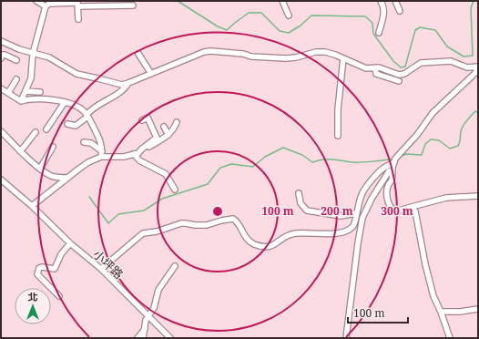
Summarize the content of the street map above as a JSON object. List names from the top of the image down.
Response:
{
  "streets": {
    "street": ["小坪路"]
  },
  "scale_bar": "100 m",
  "north": "top",
  "rings": ["100 m", "200 m", "300 m"]
}
